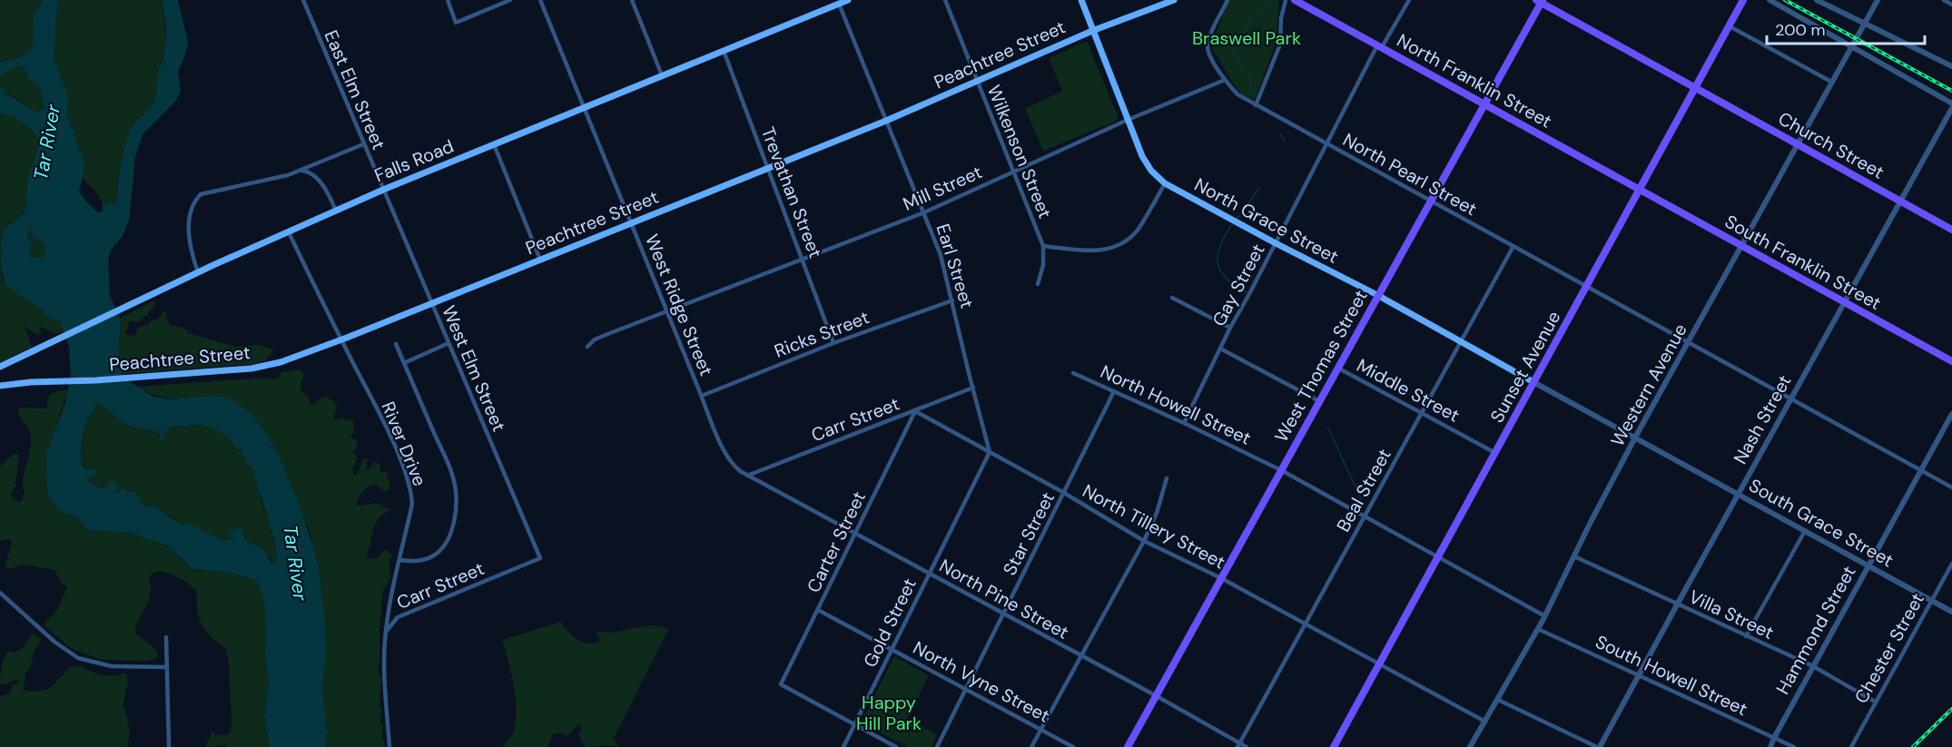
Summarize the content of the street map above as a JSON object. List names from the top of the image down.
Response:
{
  "streets": {
    "main road": [
      "Peachtree Street",
      "North Franklin Street",
      "Church Street",
      "Falls Road",
      "North Grace Street",
      "South Franklin Street",
      "West Thomas Street",
      "Sunset Avenue"
    ],
    "street": [
      "East Elm Street",
      "Wilkenson Street",
      "North Pearl Street",
      "Mill Street",
      "Trevathan Street",
      "Earl Street",
      "Gay Street",
      "West Ridge Street",
      "Ricks Street",
      "West Elm Street",
      "Western Avenue",
      "Middle Street",
      "North Howell Street",
      "Carr Street",
      "Nash Street",
      "River Drive",
      "Beal Street",
      "South Grace Street",
      "North Tillery Street",
      "Star Street",
      "Carter Street",
      "North Pine Street",
      "Villa Street",
      "Gold Street",
      "Hammond Street",
      "Chester Street",
      "South Howell Street",
      "North Vyne Street"
    ]
  },
  "crossings": [
    ["Peachtree Street", "Wilkenson Street"],
    ["Peachtree Street", "Trevathan Street"],
    ["Peachtree Street", "North Grace Street"],
    ["Peachtree Street", "Earl Street"],
    ["Peachtree Street", "West Ridge Street"],
    ["Peachtree Street", "West Elm Street"],
    ["Peachtree Street", "River Drive"],
    ["North Franklin Street", "South Franklin Street"],
    ["North Franklin Street", "Gay Street"],
    ["North Franklin Street", "West Thomas Street"],
    ["North Franklin Street", "Sunset Avenue"],
    ["East Elm Street", "Falls Road"],
    ["East Elm Street", "West Elm Street"],
    ["Church Street", "West Thomas Street"],
    ["Church Street", "Sunset Avenue"],
    ["Church Street", "Western Avenue"],
    ["Church Street", "Nash Street"],
    ["Wilkenson Street", "Mill Street"],
    ["Falls Road", "Trevathan Street"],
    ["Falls Road", "Earl Street"],
    ["Falls Road", "West Ridge Street"],
    ["Falls Road", "West Elm Street"],
    ["Falls Road", "River Drive"],
    ["North Pearl Street", "Mill Street"],
    ["North Pearl Street", "Gay Street"],
    ["North Pearl Street", "West Thomas Street"],
    ["North Pearl Street", "Sunset Avenue"],
    ["North Pearl Street", "Western Avenue"],
    ["North Pearl Street", "Nash Street"],
    ["North Pearl Street", "Beal Street"],
    ["North Pearl Street", "Hammond Street"],
    ["Mill Street", "Trevathan Street"],
    ["Mill Street", "North Grace Street"],
    ["Mill Street", "Earl Street"],
    ["Mill Street", "West Ridge Street"],
    ["Trevathan Street", "Ricks Street"],
    ["North Grace Street", "Gay Street"],
    ["North Grace Street", "West Thomas Street"],
    ["North Grace Street", "Sunset Avenue"],
    ["North Grace Street", "Beal Street"],
    ["North Grace Street", "South Grace Street"],
    ["South Franklin Street", "Sunset Avenue"],
    ["South Franklin Street", "Western Avenue"],
    ["South Franklin Street", "Nash Street"],
    ["Earl Street", "Ricks Street"],
    ["Earl Street", "Carr Street"],
    ["Earl Street", "North Tillery Street"],
    ["Earl Street", "Gold Street"],
    ["Gay Street", "North Howell Street"],
    ["West Ridge Street", "Ricks Street"],
    ["West Ridge Street", "Carr Street"],
    ["West Ridge Street", "North Pine Street"],
    ["West Thomas Street", "Middle Street"],
    ["West Thomas Street", "North Howell Street"],
    ["West Thomas Street", "North Tillery Street"],
    ["West Thomas Street", "North Pine Street"],
    ["Sunset Avenue", "Middle Street"],
    ["Sunset Avenue", "North Howell Street"],
    ["Sunset Avenue", "South Grace Street"],
    ["Sunset Avenue", "North Tillery Street"],
    ["West Elm Street", "Carr Street"],
    ["Western Avenue", "South Grace Street"],
    ["Western Avenue", "North Tillery Street"],
    ["Western Avenue", "Villa Street"],
    ["Western Avenue", "South Howell Street"],
    ["Middle Street", "Beal Street"],
    ["North Howell Street", "Beal Street"],
    ["North Howell Street", "Star Street"],
    ["Carr Street", "River Drive"],
    ["Carr Street", "North Tillery Street"],
    ["Carr Street", "Carter Street"],
    ["Carr Street", "North Pine Street"],
    ["Nash Street", "South Grace Street"],
    ["Nash Street", "Villa Street"],
    ["Nash Street", "South Howell Street"],
    ["Beal Street", "North Tillery Street"],
    ["Beal Street", "North Pine Street"],
    ["South Grace Street", "Hammond Street"],
    ["South Grace Street", "Chester Street"],
    ["North Tillery Street", "Star Street"],
    ["North Tillery Street", "Carter Street"],
    ["North Tillery Street", "Gold Street"],
    ["Star Street", "North Pine Street"],
    ["Star Street", "North Vyne Street"],
    ["Carter Street", "North Pine Street"],
    ["Carter Street", "Gold Street"],
    ["Carter Street", "North Vyne Street"],
    ["North Pine Street", "Gold Street"],
    ["Villa Street", "Hammond Street"],
    ["Villa Street", "Chester Street"],
    ["Gold Street", "North Vyne Street"],
    ["Hammond Street", "South Howell Street"]
  ],
  "water": ["Tar River"],
  "parks": ["Braswell Park", "Happy Hill Park"],
  "scale_bar": "200 m"
}
